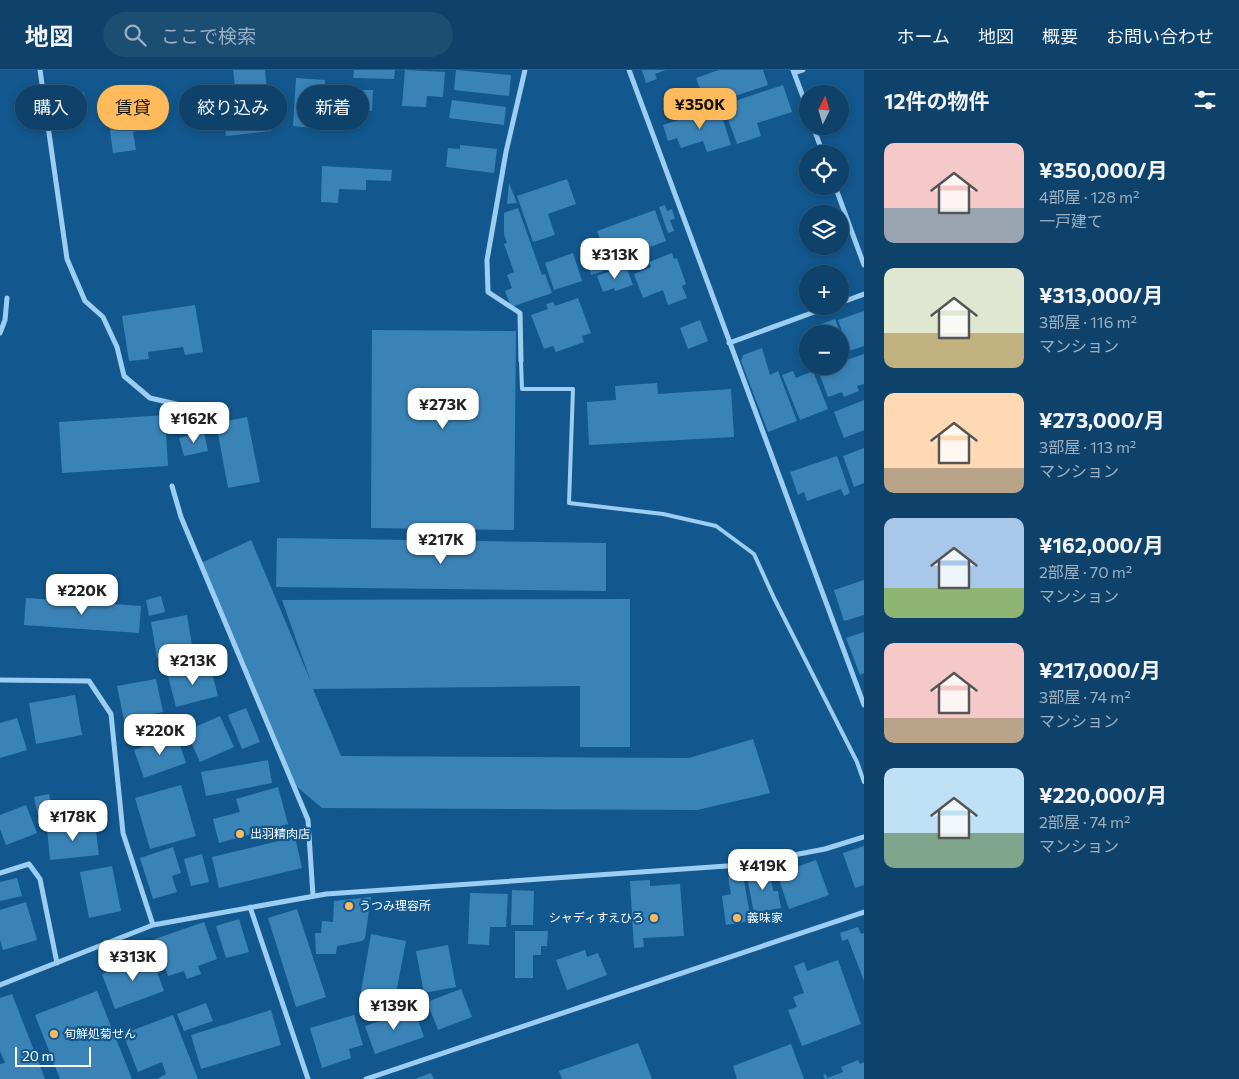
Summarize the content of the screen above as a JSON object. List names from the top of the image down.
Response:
{
  "places": [
    "出羽精肉店",
    "うつみ理容所",
    "シャディすえひろ",
    "義味家",
    "旬鮮処菊せん"
  ],
  "scale_bar": "20 m",
  "north": "top",
  "page": {
    "header": "地図",
    "search": "ここで検索",
    "nav": [
      "ホーム",
      "地図",
      "概要",
      "お問い合わせ"
    ],
    "heading": "12件の物件",
    "map_buttons": ["+", "−"],
    "chip": [
      "購入",
      "賃貸",
      "絞り込み",
      "新着"
    ],
    "price": [
      "¥350K",
      "¥313K",
      "¥273K",
      "¥162K",
      "¥217K",
      "¥220K",
      "¥213K",
      "¥220K",
      "¥178K",
      "¥419K",
      "¥313K",
      "¥139K"
    ],
    "list": [
      {
        "name": "¥350,000/月",
        "note": "4部屋 · 128 m² · 一戸建て"
      },
      {
        "name": "¥313,000/月",
        "note": "3部屋 · 116 m² · マンション"
      },
      {
        "name": "¥273,000/月",
        "note": "3部屋 · 113 m² · マンション"
      },
      {
        "name": "¥162,000/月",
        "note": "2部屋 · 70 m² · マンション"
      },
      {
        "name": "¥217,000/月",
        "note": "3部屋 · 74 m² · マンション"
      },
      {
        "name": "¥220,000/月",
        "note": "2部屋 · 74 m² · マンション"
      }
    ],
    "scale": "20 m"
  }
}
